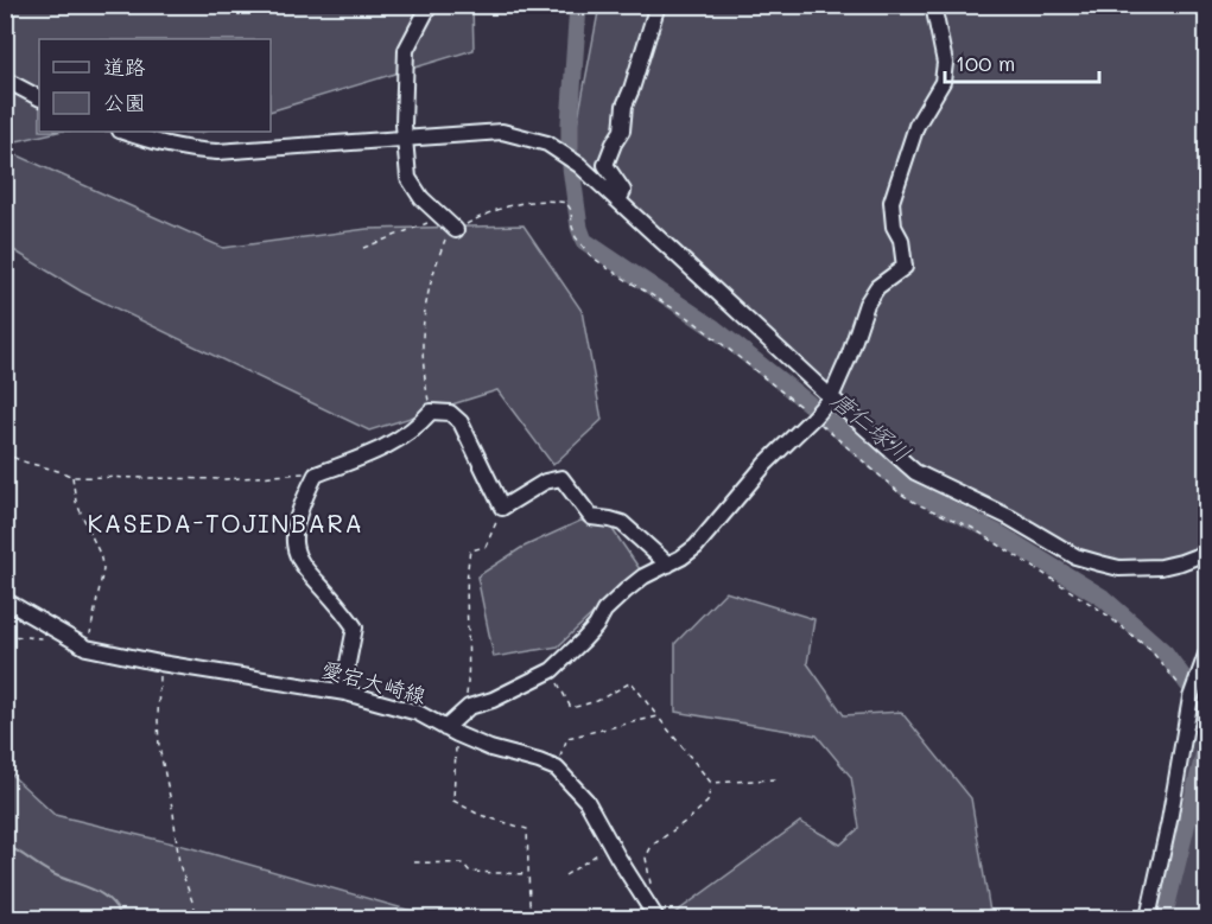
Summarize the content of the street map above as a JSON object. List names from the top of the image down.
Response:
{
  "streets": {
    "street": ["愛宕大崎線"]
  },
  "districts": ["KASEDA-TOJINBARA"],
  "water": ["唐仁塚川"],
  "legend": ["道路", "公園"],
  "scale_bar": "100 m"
}
